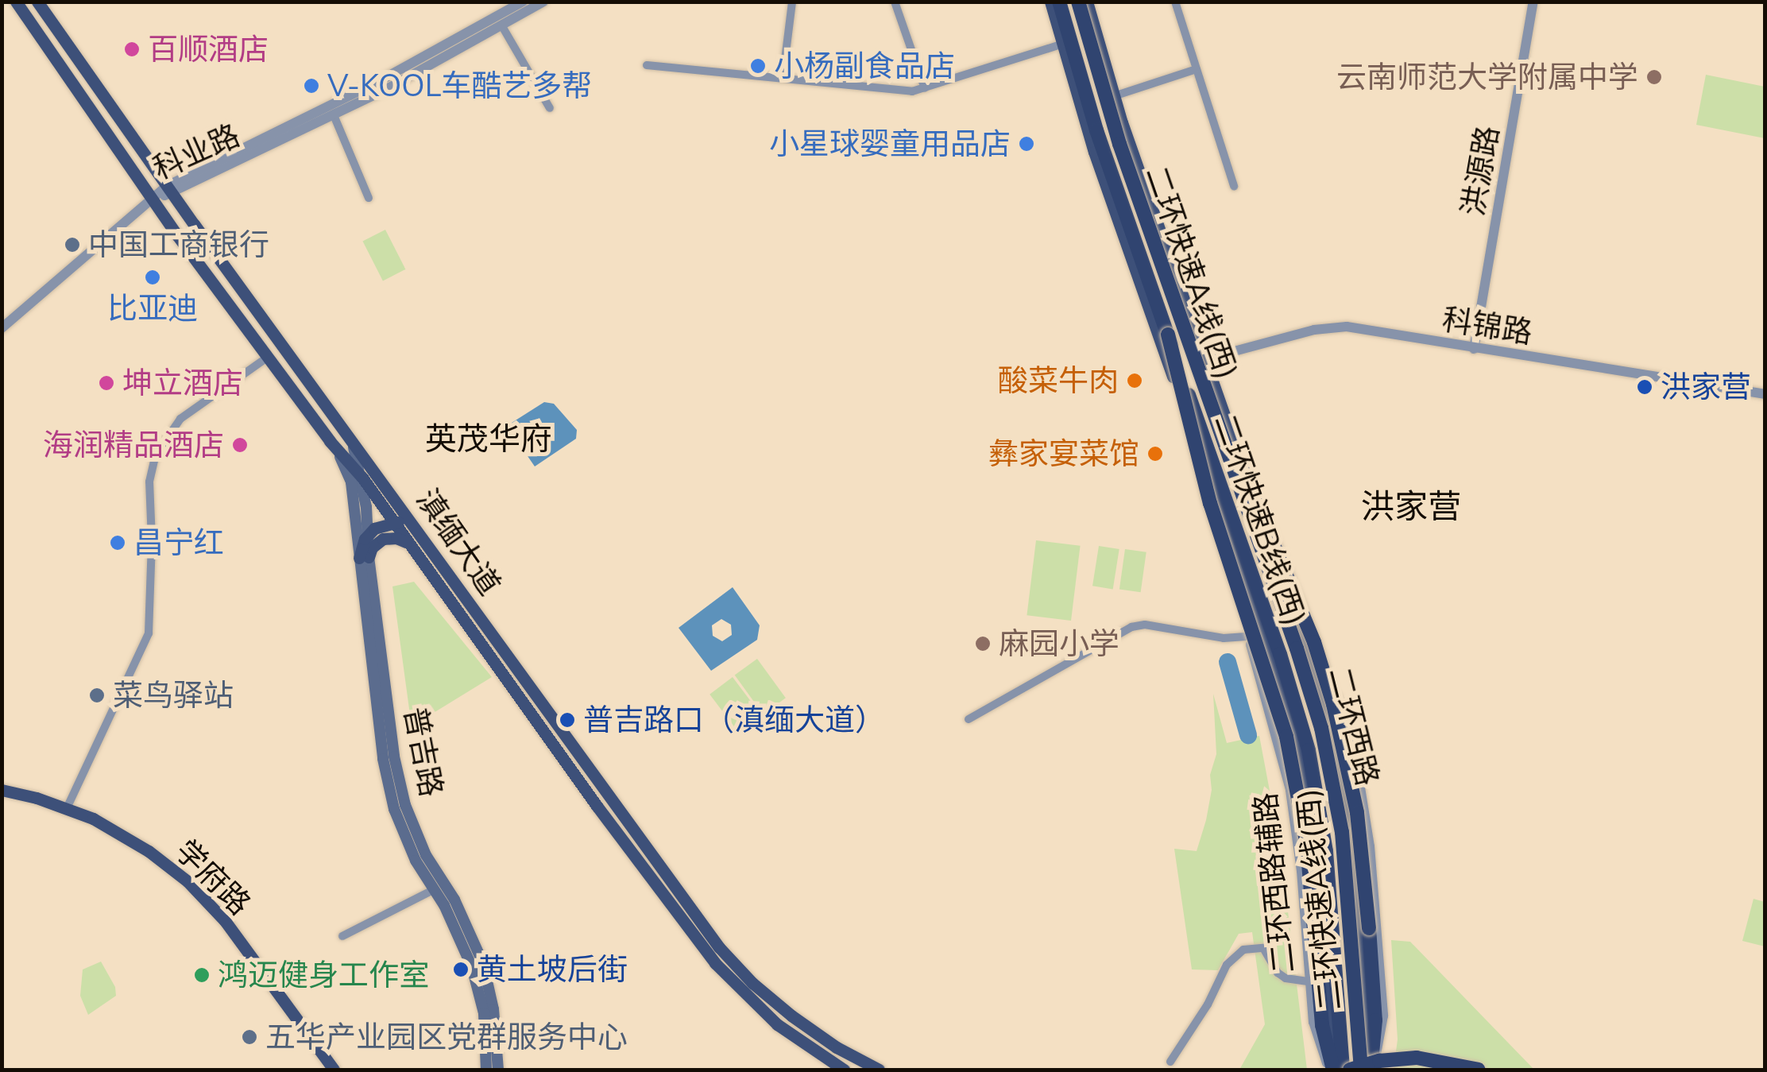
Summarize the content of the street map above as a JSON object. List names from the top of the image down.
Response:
{
  "streets": {
    "highway": ["二环快速A线(西)", "二环快速B线(西)"],
    "main road": [
      "滇缅大道",
      "二环西路",
      "普吉路",
      "学府路"
    ],
    "street": [
      "科业路",
      "洪源路",
      "科锦路",
      "二环西路辅路"
    ]
  },
  "crossings": [
    ["科业路", "滇缅大道"],
    ["洪源路", "科锦路"],
    ["科锦路", "二环西路"],
    ["滇缅大道", "普吉路"],
    ["二环西路", "二环西路辅路"]
  ],
  "districts": ["英茂华府", "洪家营"],
  "places": [
    "百顺酒店",
    "小杨副食品店",
    "云南师范大学附属中学",
    "V-KOOL车酷艺多帮",
    "小星球婴童用品店",
    "中国工商银行",
    "比亚迪",
    "酸菜牛肉",
    "坤立酒店",
    "洪家营",
    "海润精品酒店",
    "彝家宴菜馆",
    "昌宁红",
    "麻园小学",
    "菜鸟驿站",
    "普吉路口（滇缅大道）",
    "黄土坡后街",
    "鸿迈健身工作室",
    "五华产业园区党群服务中心"
  ]
}
